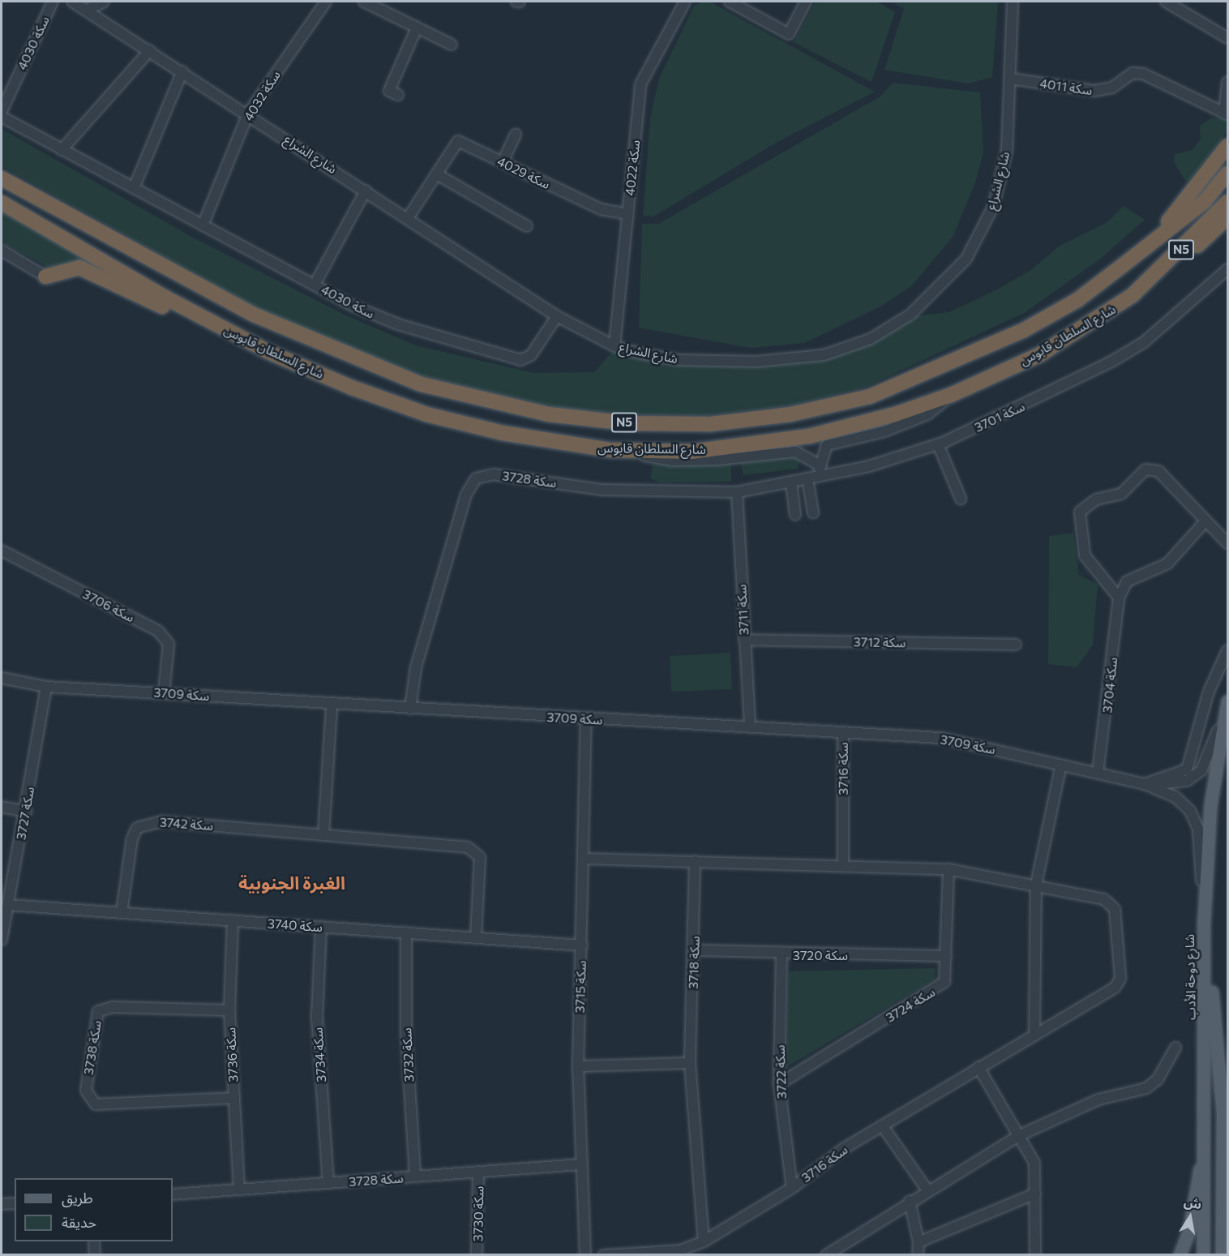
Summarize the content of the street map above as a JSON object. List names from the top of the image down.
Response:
{
  "streets": {
    "highway": ["N5", "شارع السلطان قابوس"],
    "main road": ["شارع دوحة الأدب"],
    "street": [
      "سكة 4030",
      "سكة 4011",
      "سكة 4032",
      "شارع الشراع",
      "سكة 4022",
      "سكة 4029",
      "سكة 3701",
      "سكة 3728",
      "سكة 3706",
      "سكة 3711",
      "سكة 3712",
      "سكة 3704",
      "سكة 3709",
      "سكة 3716",
      "سكة 3727",
      "سكة 3742",
      "سكة 3740",
      "سكة 3720",
      "سكة 3718",
      "سكة 3715",
      "سكة 3724",
      "سكة 3738",
      "سكة 3736",
      "سكة 3734",
      "سكة 3732",
      "سكة 3722",
      "سكة 3730"
    ]
  },
  "crossings": [
    ["سكة 4030", "سكة 4032"],
    ["سكة 4030", "شارع الشراع"],
    ["سكة 4011", "شارع الشراع"],
    ["سكة 4032", "شارع الشراع"],
    ["شارع الشراع", "سكة 4022"],
    ["شارع الشراع", "سكة 4029"],
    ["سكة 4022", "سكة 4029"],
    ["سكة 3701", "سكة 3728"],
    ["سكة 3701", "سكة 3711"],
    ["سكة 3728", "سكة 3711"],
    ["سكة 3728", "سكة 3709"],
    ["سكة 3728", "سكة 3715"],
    ["سكة 3728", "سكة 3736"],
    ["سكة 3728", "سكة 3734"],
    ["سكة 3728", "سكة 3732"],
    ["سكة 3728", "سكة 3730"],
    ["سكة 3706", "سكة 3709"],
    ["سكة 3711", "سكة 3712"],
    ["سكة 3711", "سكة 3709"],
    ["سكة 3704", "سكة 3709"],
    ["سكة 3709", "سكة 3716"],
    ["سكة 3709", "سكة 3727"],
    ["سكة 3709", "شارع دوحة الأدب"],
    ["سكة 3709", "سكة 3715"],
    ["سكة 3716", "سكة 3718"],
    ["سكة 3716", "سكة 3715"],
    ["سكة 3716", "سكة 3724"],
    ["سكة 3716", "سكة 3722"],
    ["سكة 3727", "سكة 3740"],
    ["سكة 3742", "سكة 3740"],
    ["سكة 3740", "سكة 3715"],
    ["سكة 3740", "سكة 3736"],
    ["سكة 3740", "سكة 3734"],
    ["سكة 3740", "سكة 3732"],
    ["سكة 3720", "سكة 3718"],
    ["سكة 3720", "سكة 3724"],
    ["سكة 3720", "سكة 3722"],
    ["سكة 3724", "سكة 3722"],
    ["سكة 3738", "سكة 3736"]
  ],
  "districts": ["الغبرة الجنوبية"],
  "legend": ["طريق", "حديقة"],
  "north": "top"
}
